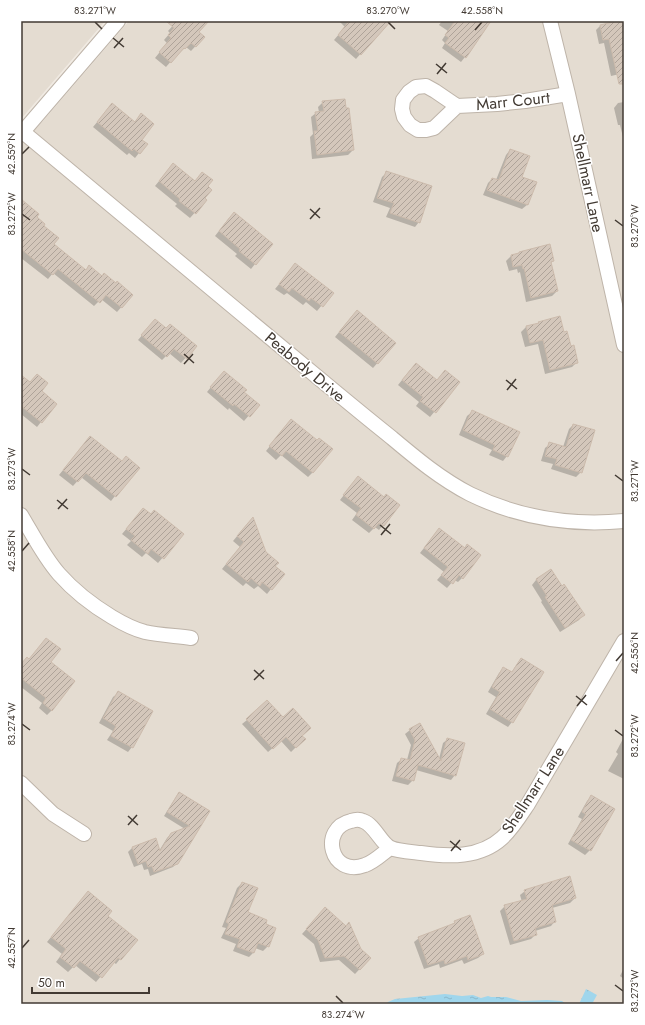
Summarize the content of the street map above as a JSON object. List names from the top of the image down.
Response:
{
  "streets": {
    "street": ["Marr Court", "Shellmarr Lane", "Peabody Drive"]
  },
  "crossings": [
    ["Marr Court", "Shellmarr Lane"]
  ],
  "scale_bar": "50 m",
  "coordinates": [
    "83.271°W",
    "83.270°W",
    "42.558°N",
    "42.559°N",
    "83.272°W",
    "83.273°W",
    "42.556°N",
    "83.274°W",
    "42.557°N"
  ]
}
